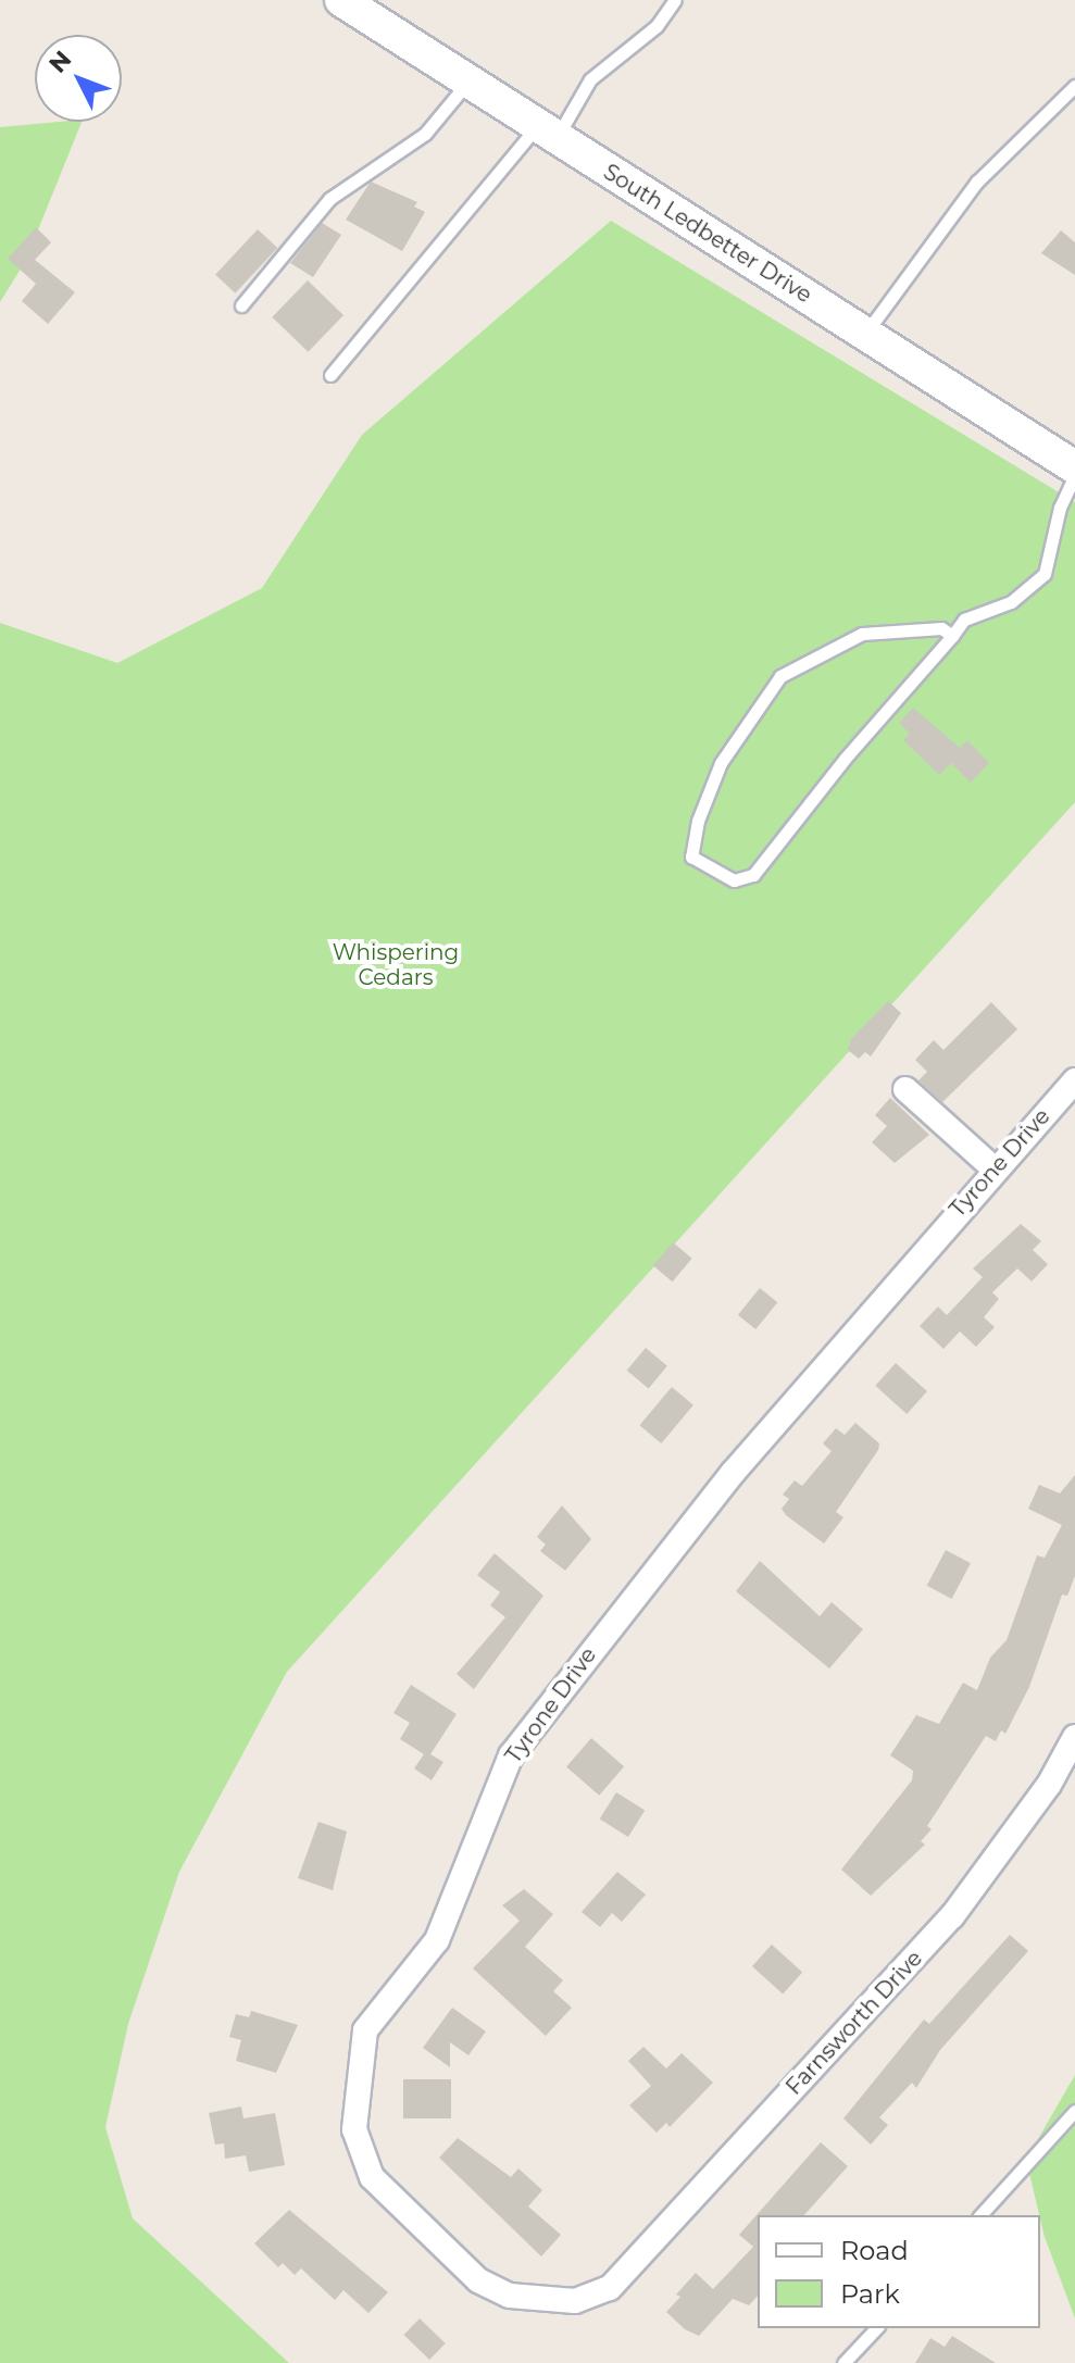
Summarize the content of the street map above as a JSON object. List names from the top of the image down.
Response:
{
  "streets": {
    "street": ["South Ledbetter Drive", "Tyrone Drive", "Farnsworth Drive"]
  },
  "crossings": [
    ["Tyrone Drive", "Farnsworth Drive"]
  ],
  "parks": ["Whispering Cedars"],
  "legend": ["Road", "Park"],
  "north": "top left"
}
